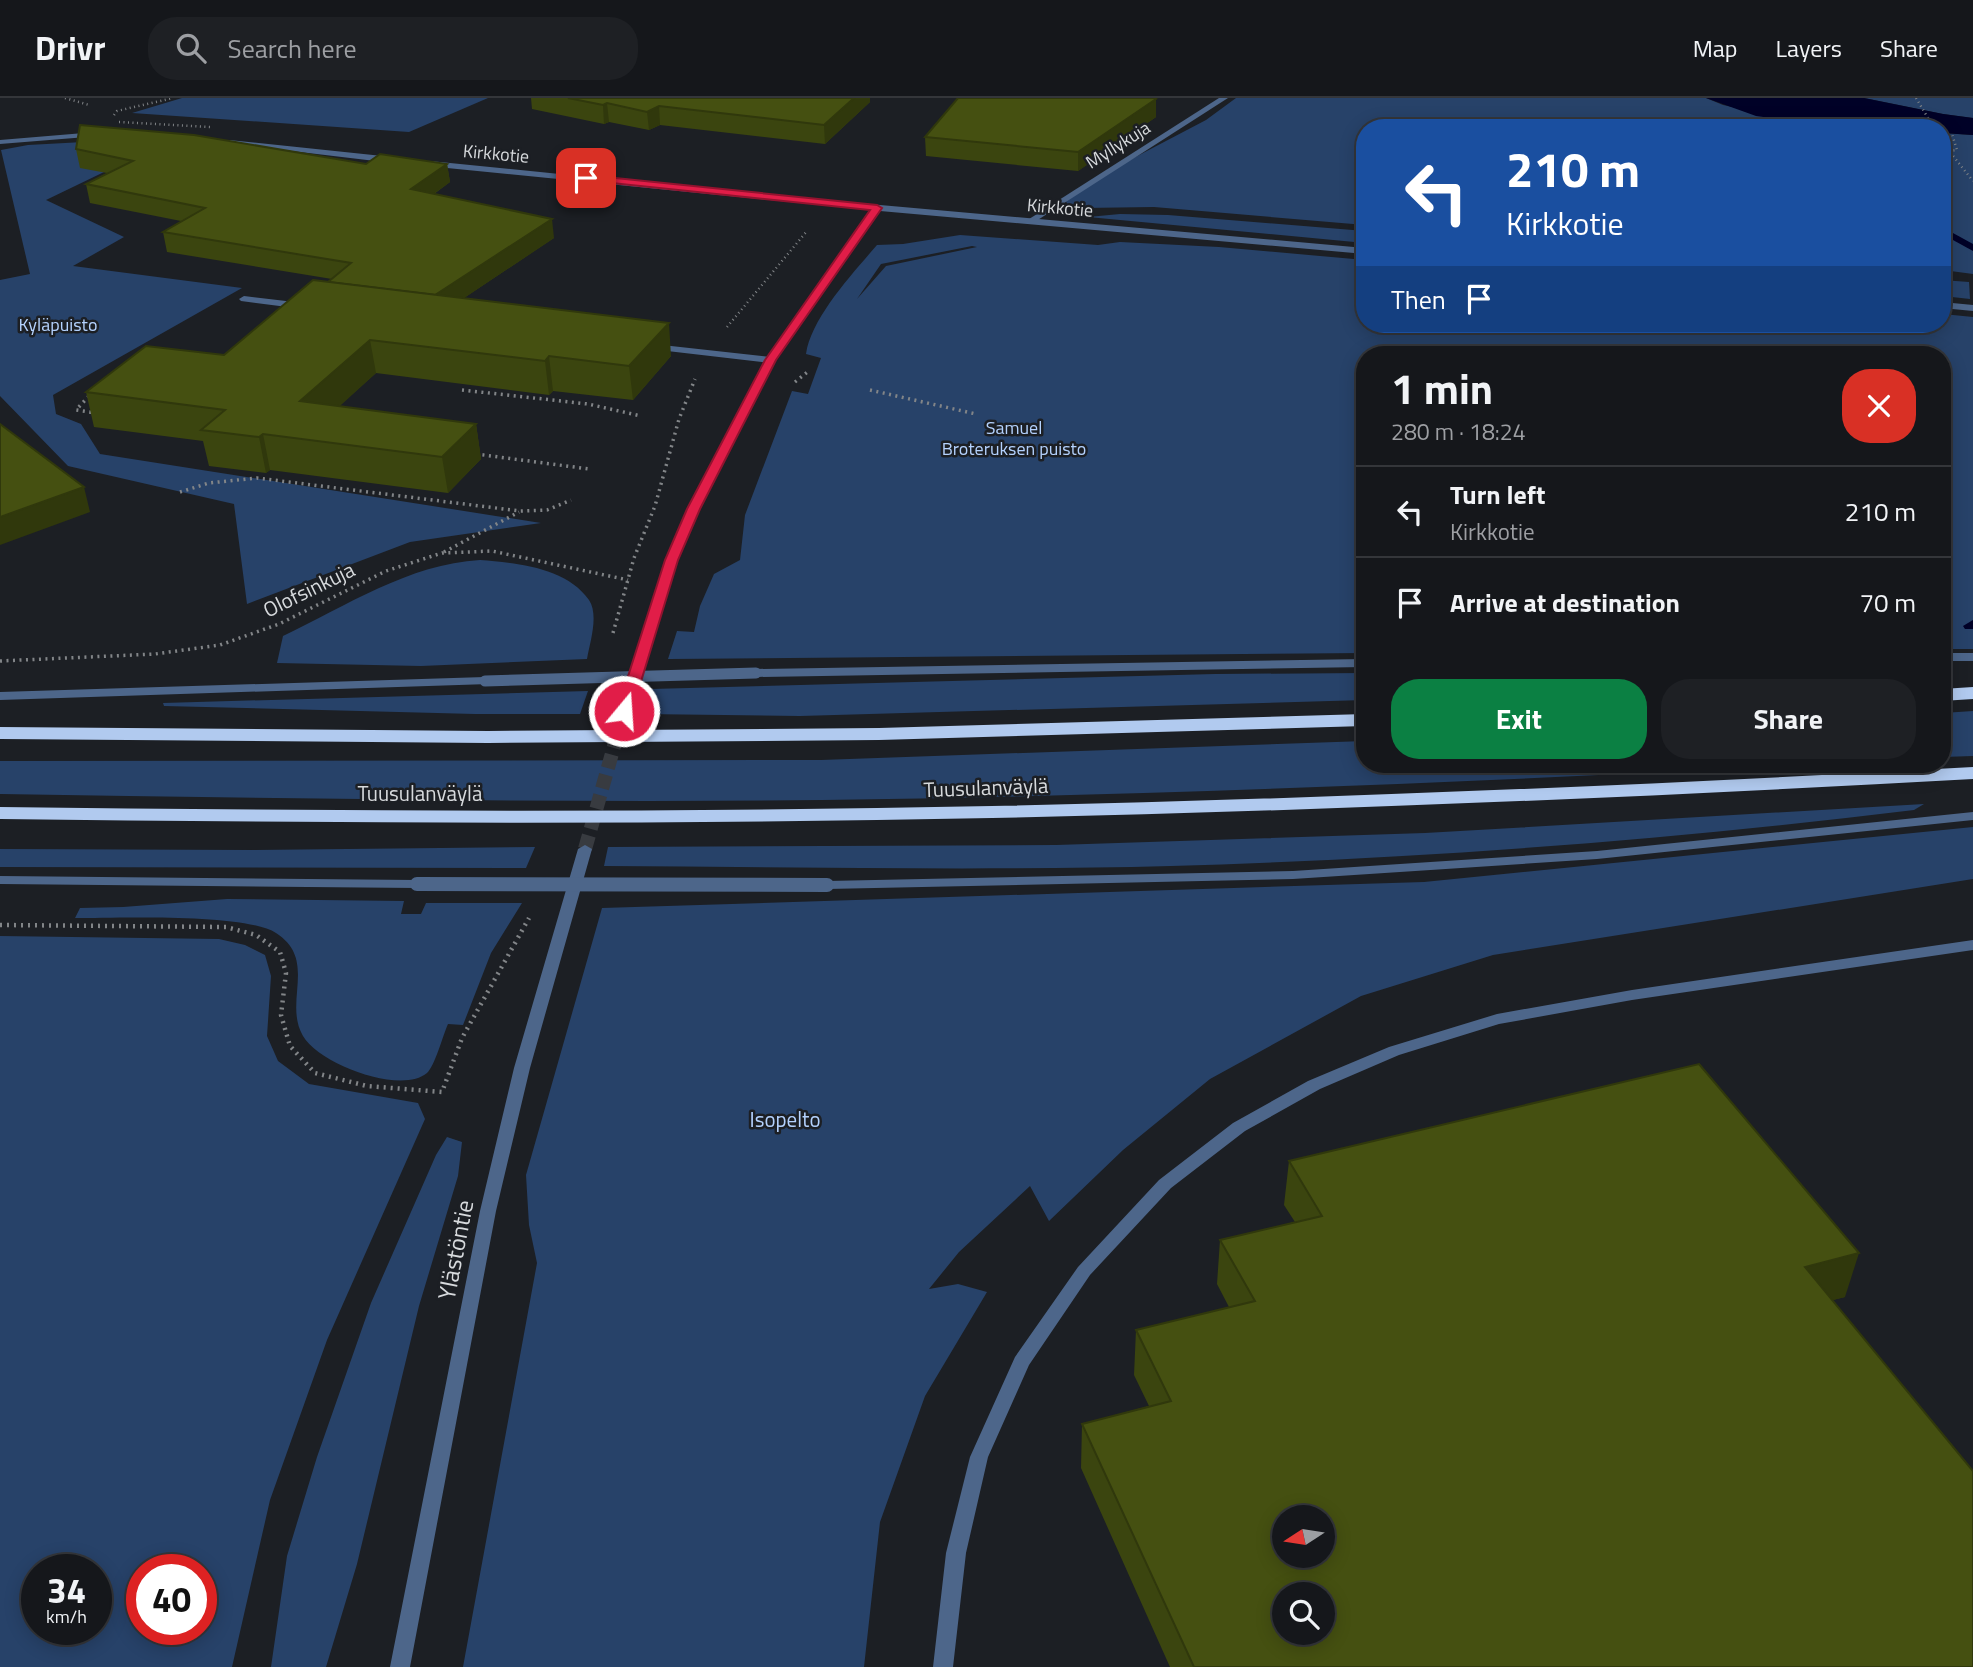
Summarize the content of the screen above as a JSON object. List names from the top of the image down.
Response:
{
  "streets": {
    "highway": ["Tuusulanväylä"],
    "street": ["Myllykuja", "Kirkkotie", "Ylästöntie"],
    "path": ["Olofsinkuja"]
  },
  "crossings": [
    ["Myllykuja", "Kirkkotie"]
  ],
  "parks": ["Kyläpuisto", "Samuel Broteruksen puisto", "Isopelto"],
  "north": "left",
  "page": {
    "header": "Drivr",
    "search": "Search here",
    "nav": ["Map", "Layers", "Share"],
    "turn": ["210 m", "Kirkkotie"],
    "then": "Then",
    "heading": ["1 min", "280 m · 18:24"],
    "list": [
      {
        "name": "Turn left",
        "note": "Kirkkotie",
        "value": "210 m"
      },
      {
        "name": "Arrive at destination",
        "value": "70 m"
      }
    ],
    "buttons": ["Exit", "Share"],
    "speed": "34 km/h",
    "limit": "40"
  }
}
